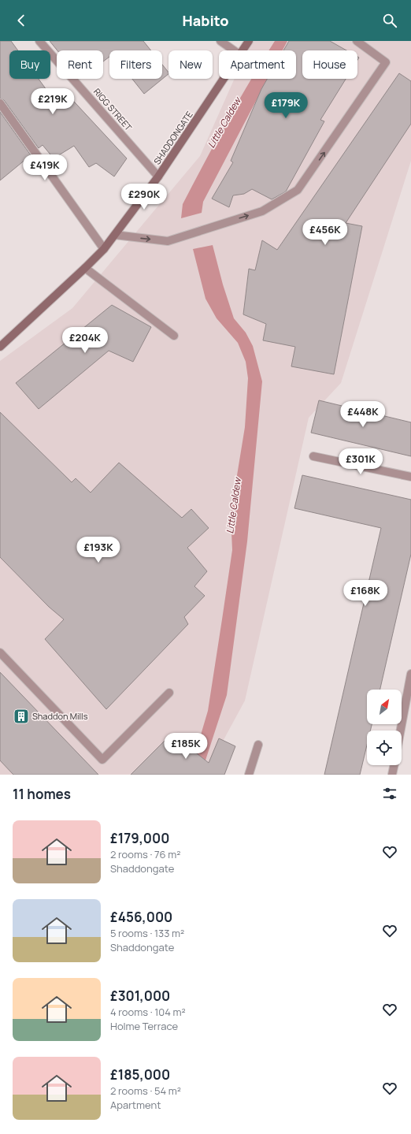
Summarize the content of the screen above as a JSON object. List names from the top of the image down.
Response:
{
  "streets": {
    "main road": ["SHADDONGATE"],
    "street": ["RIGG STREET"]
  },
  "crossings": [
    ["RIGG STREET", "SHADDONGATE"]
  ],
  "water": ["Little Caldew"],
  "places": {
    "building": ["Shaddon Mills"]
  },
  "north": "top right",
  "page": {
    "header": "Habito",
    "chip": [
      "Buy",
      "Rent",
      "Filters",
      "New",
      "Apartment",
      "House"
    ],
    "price": [
      "£219K",
      "£179K",
      "£419K",
      "£290K",
      "£456K",
      "£204K",
      "£448K",
      "£301K",
      "£193K",
      "£168K",
      "£185K"
    ],
    "heading": "11 homes",
    "list": [
      {
        "name": "£179,000",
        "note": "2 rooms · 76 m² · Shaddongate"
      },
      {
        "name": "£456,000",
        "note": "5 rooms · 133 m² · Shaddongate"
      },
      {
        "name": "£301,000",
        "note": "4 rooms · 104 m² · Holme Terrace"
      },
      {
        "name": "£185,000",
        "note": "2 rooms · 54 m² · Apartment"
      }
    ]
  }
}
